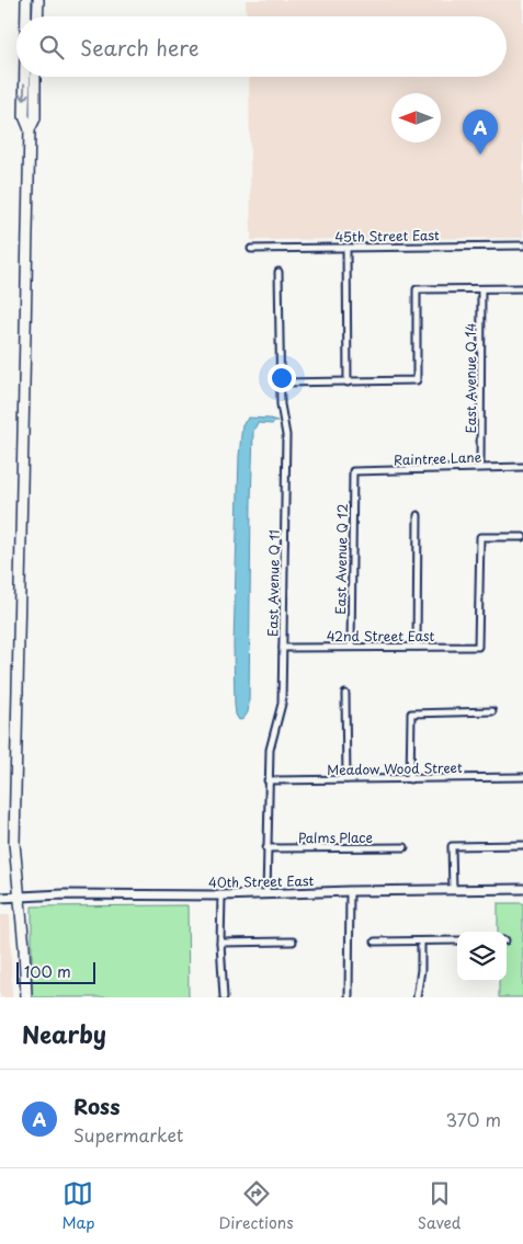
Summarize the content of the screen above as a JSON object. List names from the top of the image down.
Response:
{
  "streets": {
    "main road": ["40th Street East"],
    "street": [
      "45th Street East",
      "East Avenue Q 14",
      "Raintree Lane",
      "East Avenue Q 12",
      "East Avenue Q 11",
      "42nd Street East",
      "Meadow Wood Street",
      "Palms Place"
    ]
  },
  "crossings": [
    ["East Avenue Q 14", "Raintree Lane"],
    ["Raintree Lane", "East Avenue Q 12"],
    ["East Avenue Q 12", "42nd Street East"],
    ["East Avenue Q 11", "42nd Street East"],
    ["East Avenue Q 11", "Meadow Wood Street"],
    ["East Avenue Q 11", "Palms Place"],
    ["East Avenue Q 11", "40th Street East"]
  ],
  "scale_bar": "100 m",
  "north": "left",
  "page": {
    "search": "Search here",
    "pins": "A",
    "scale": "100 m",
    "heading": "Nearby",
    "list": [
      {
        "mark": "A",
        "name": "Ross",
        "note": "Supermarket",
        "value": "370 m"
      }
    ],
    "nav": ["Map", "Directions", "Saved"]
  }
}
